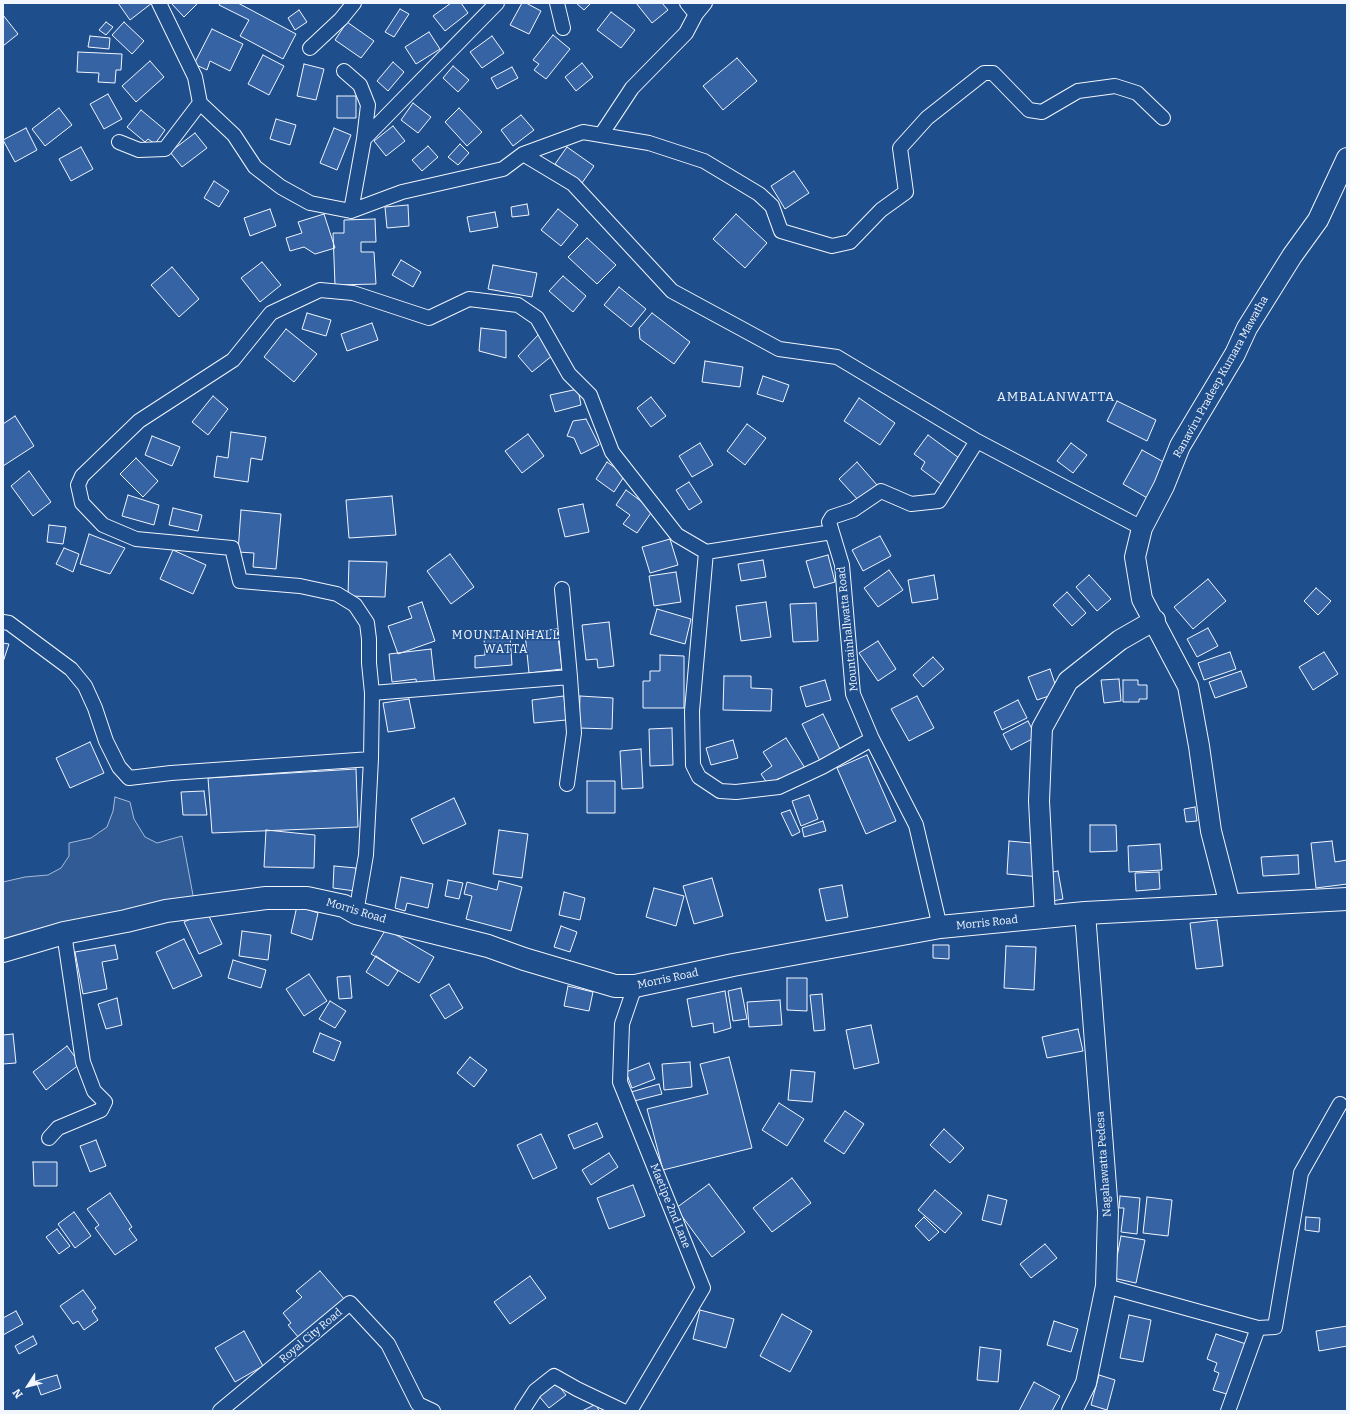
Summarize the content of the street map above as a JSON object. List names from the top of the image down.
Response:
{
  "streets": {
    "main road": ["Morris Road"],
    "street": [
      "Ranaviru Pradeep Kumara Mawatha",
      "Mountainhallwatta Road",
      "Nagahawatta Pedesa",
      "Maetipe 2nd Lane",
      "Royal City Road"
    ]
  },
  "crossings": [
    ["Ranaviru Pradeep Kumara Mawatha", "Morris Road"],
    ["Mountainhallwatta Road", "Morris Road"],
    ["Morris Road", "Nagahawatta Pedesa"],
    ["Morris Road", "Maetipe 2nd Lane"]
  ],
  "districts": ["AMBALANWATTA", "MOUNTAINHALL WATTA"],
  "north": "bottom left"
}
